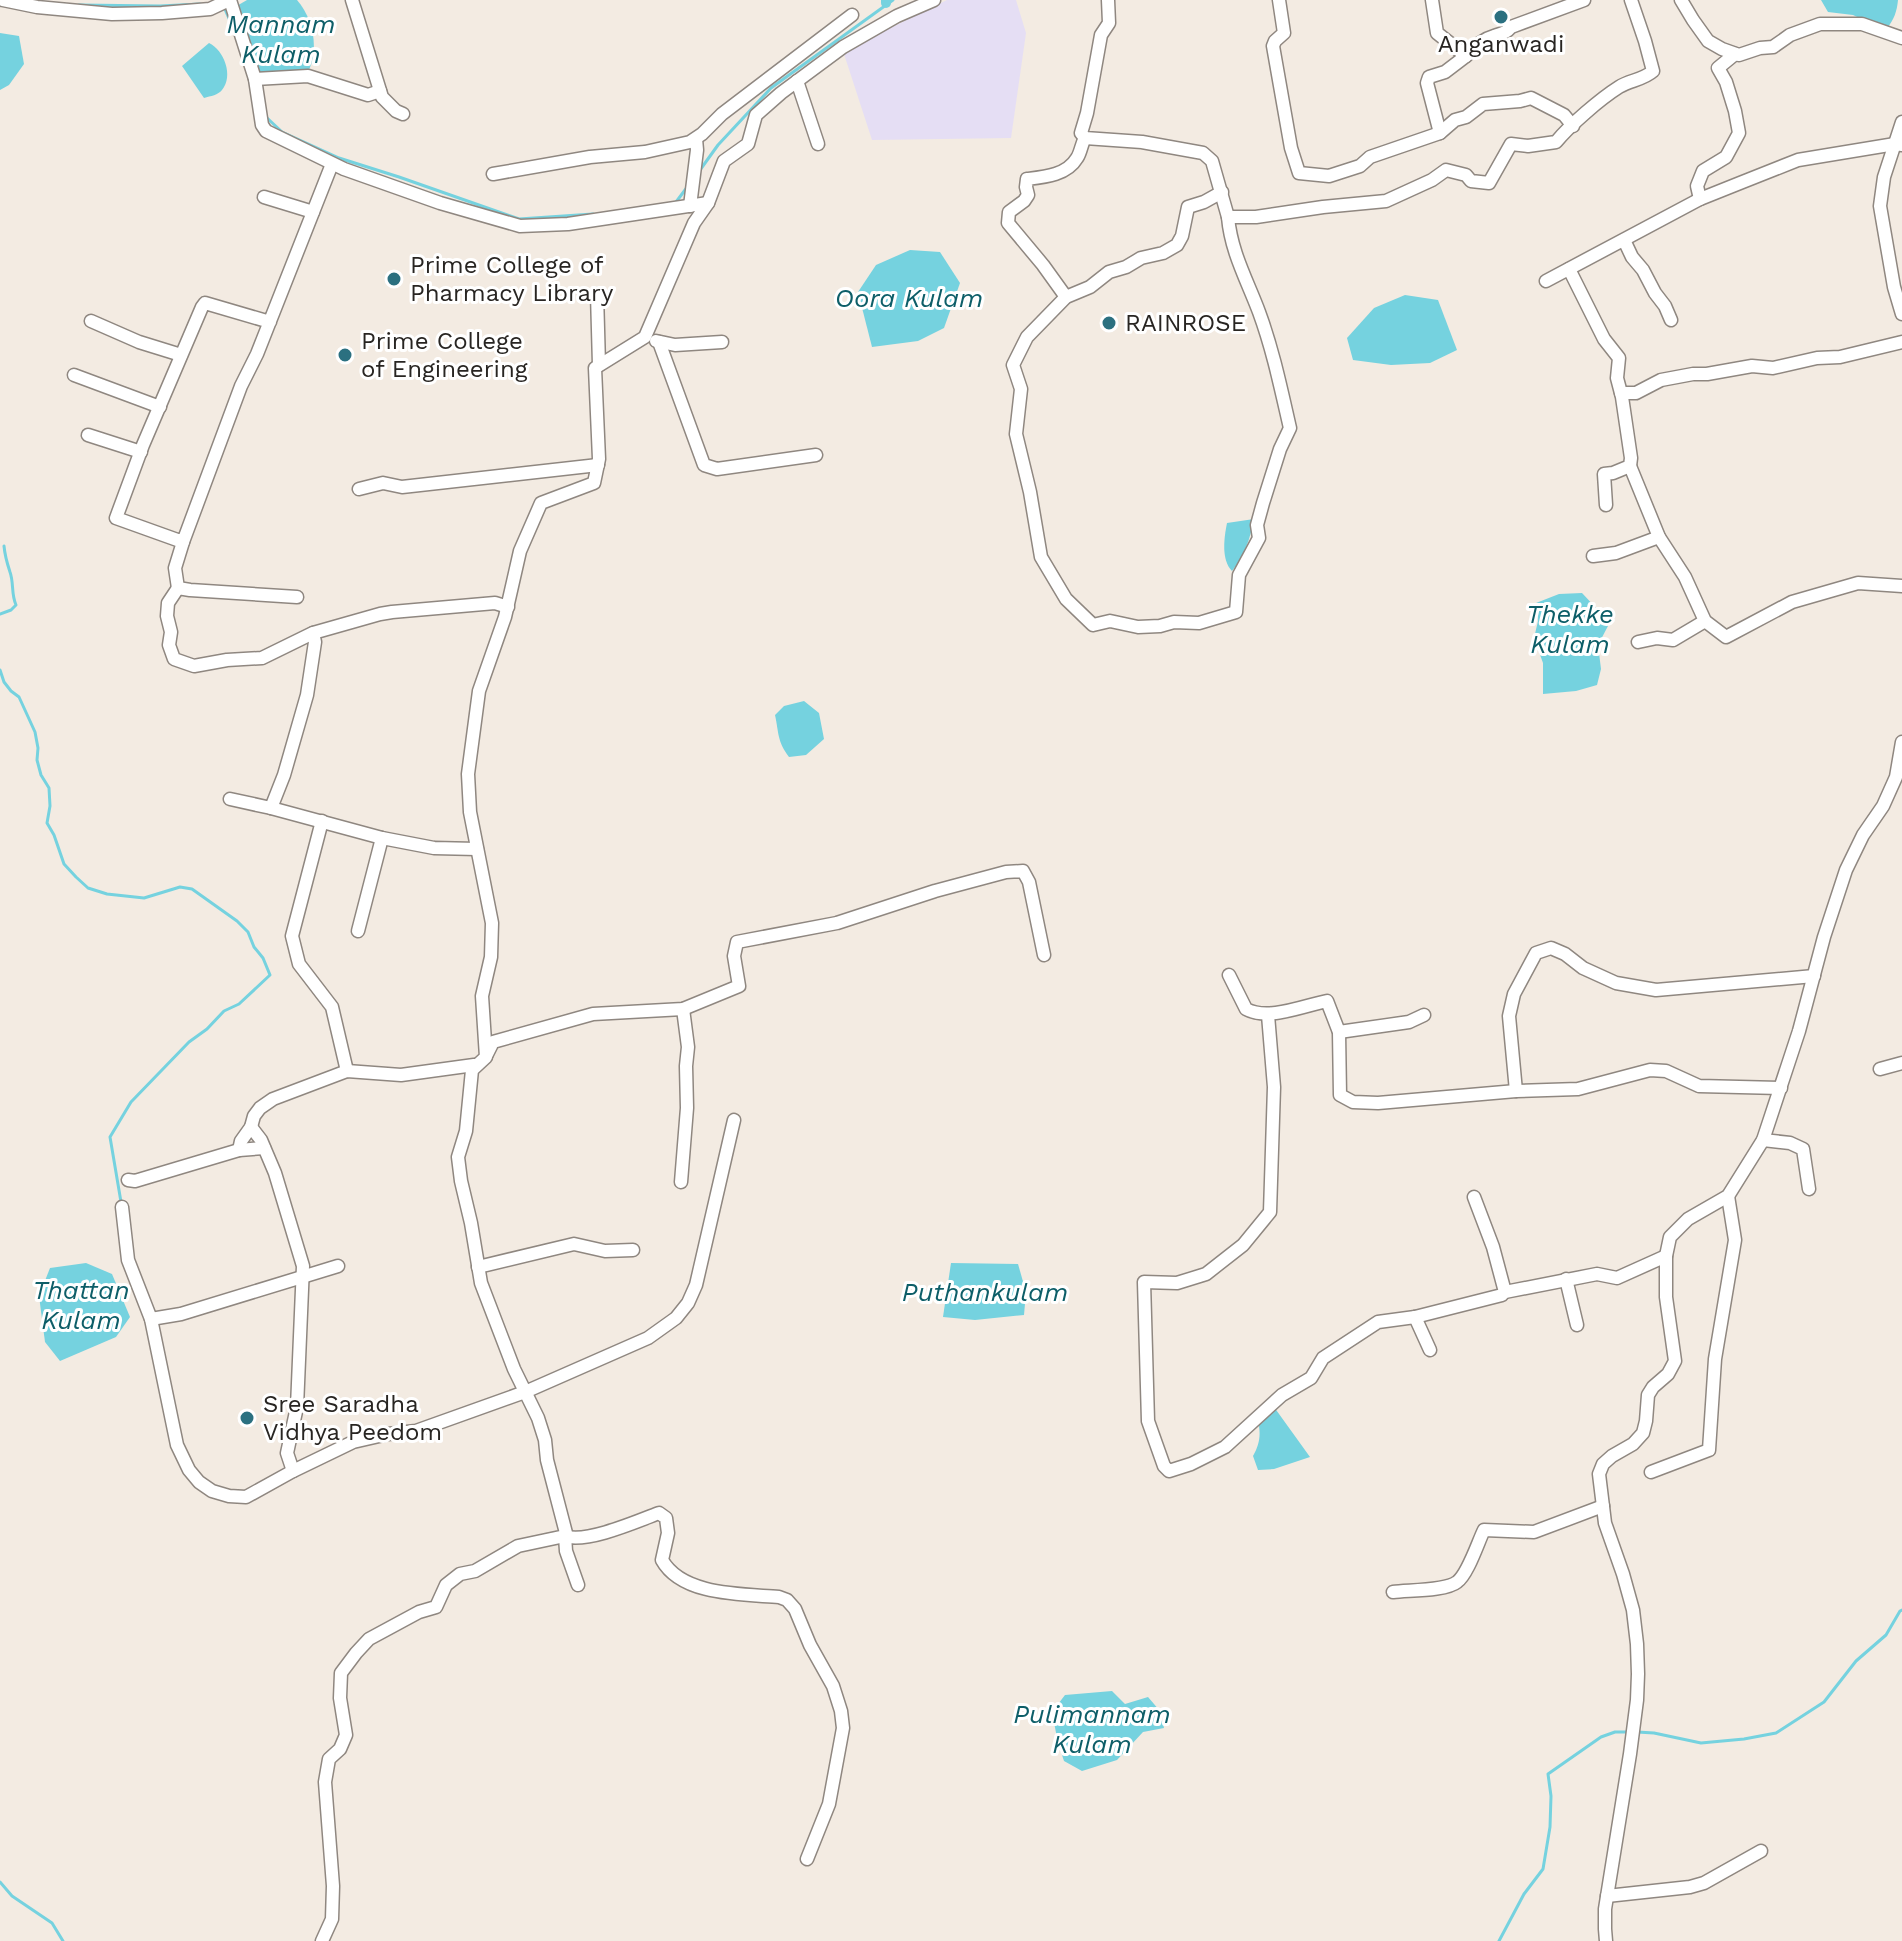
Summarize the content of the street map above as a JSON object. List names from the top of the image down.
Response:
{
  "water": [
    "Mannam Kulam",
    "Oora Kulam",
    "Thekke Kulam",
    "Thattan Kulam",
    "Puthankulam",
    "Pulimannam Kulam"
  ],
  "places": [
    "Anganwadi",
    "Prime College of Pharmacy Library",
    "RAINROSE",
    "Prime College of Engineering",
    "Sree Saradha Vidhya Peedom"
  ]
}
